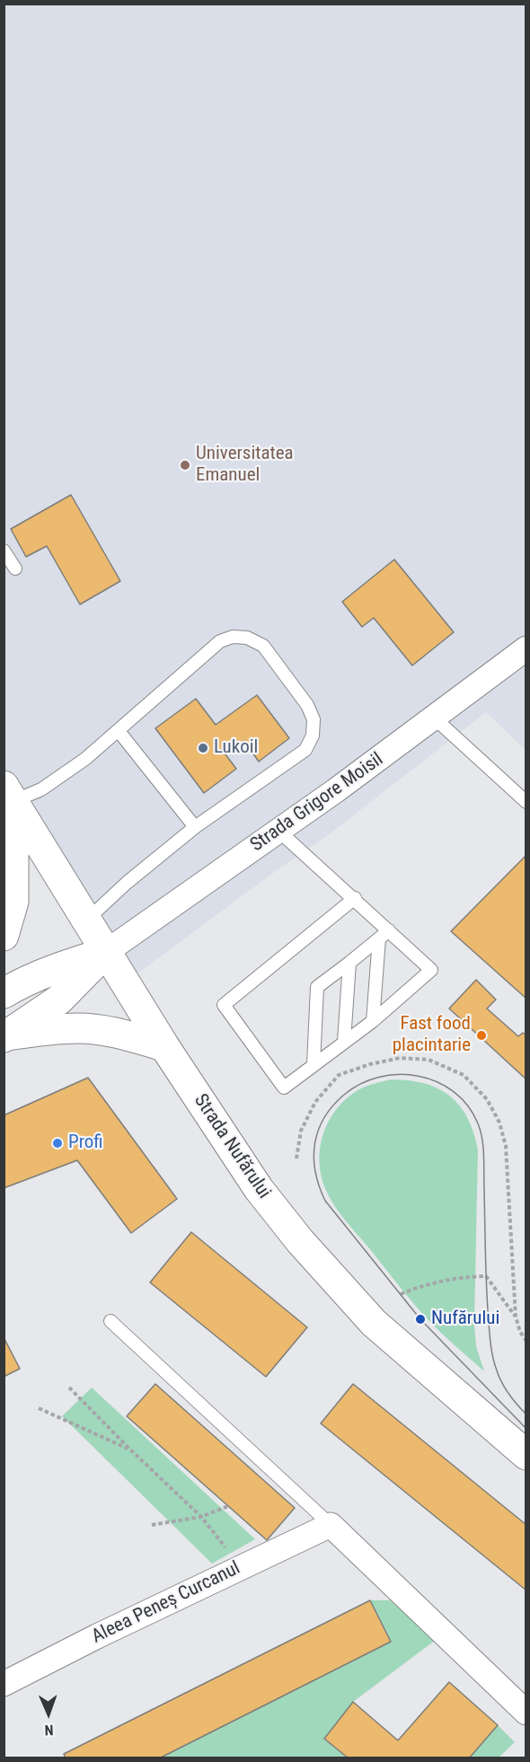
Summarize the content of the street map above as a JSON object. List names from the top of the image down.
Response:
{
  "streets": {
    "main road": ["Strada Nufărului"],
    "street": ["Strada Grigore Moisil", "Aleea Peneș Curcanul"]
  },
  "crossings": [
    ["Strada Grigore Moisil", "Strada Nufărului"]
  ],
  "places": [
    "Universitatea Emanuel",
    "Lukoil",
    "Fast food placintarie",
    "Profi",
    "Nufărului"
  ],
  "north": "bottom"
}
